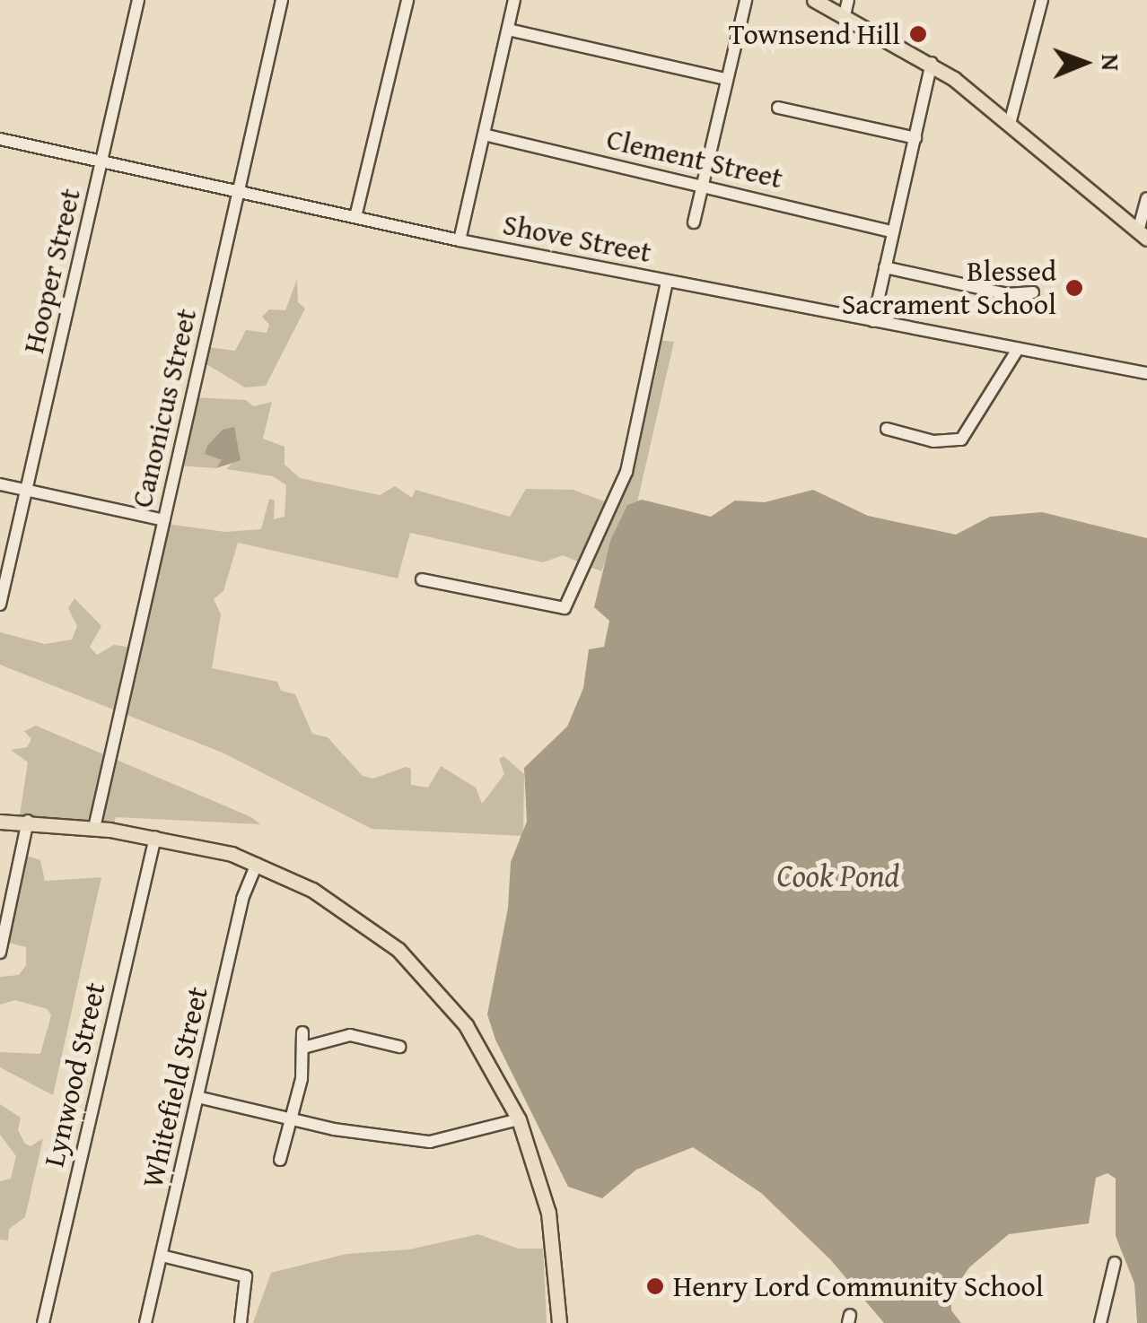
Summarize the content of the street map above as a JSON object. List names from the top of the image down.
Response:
{
  "streets": {
    "street": [
      "Clement Street",
      "Shove Street",
      "Hooper Street",
      "Canonicus Street",
      "Lynwood Street",
      "Whitefield Street"
    ]
  },
  "crossings": [
    ["Shove Street", "Hooper Street"],
    ["Shove Street", "Canonicus Street"]
  ],
  "water": ["Cook Pond"],
  "places": ["Townsend Hill", "Blessed Sacrament School", "Henry Lord Community School"],
  "north": "right"
}
